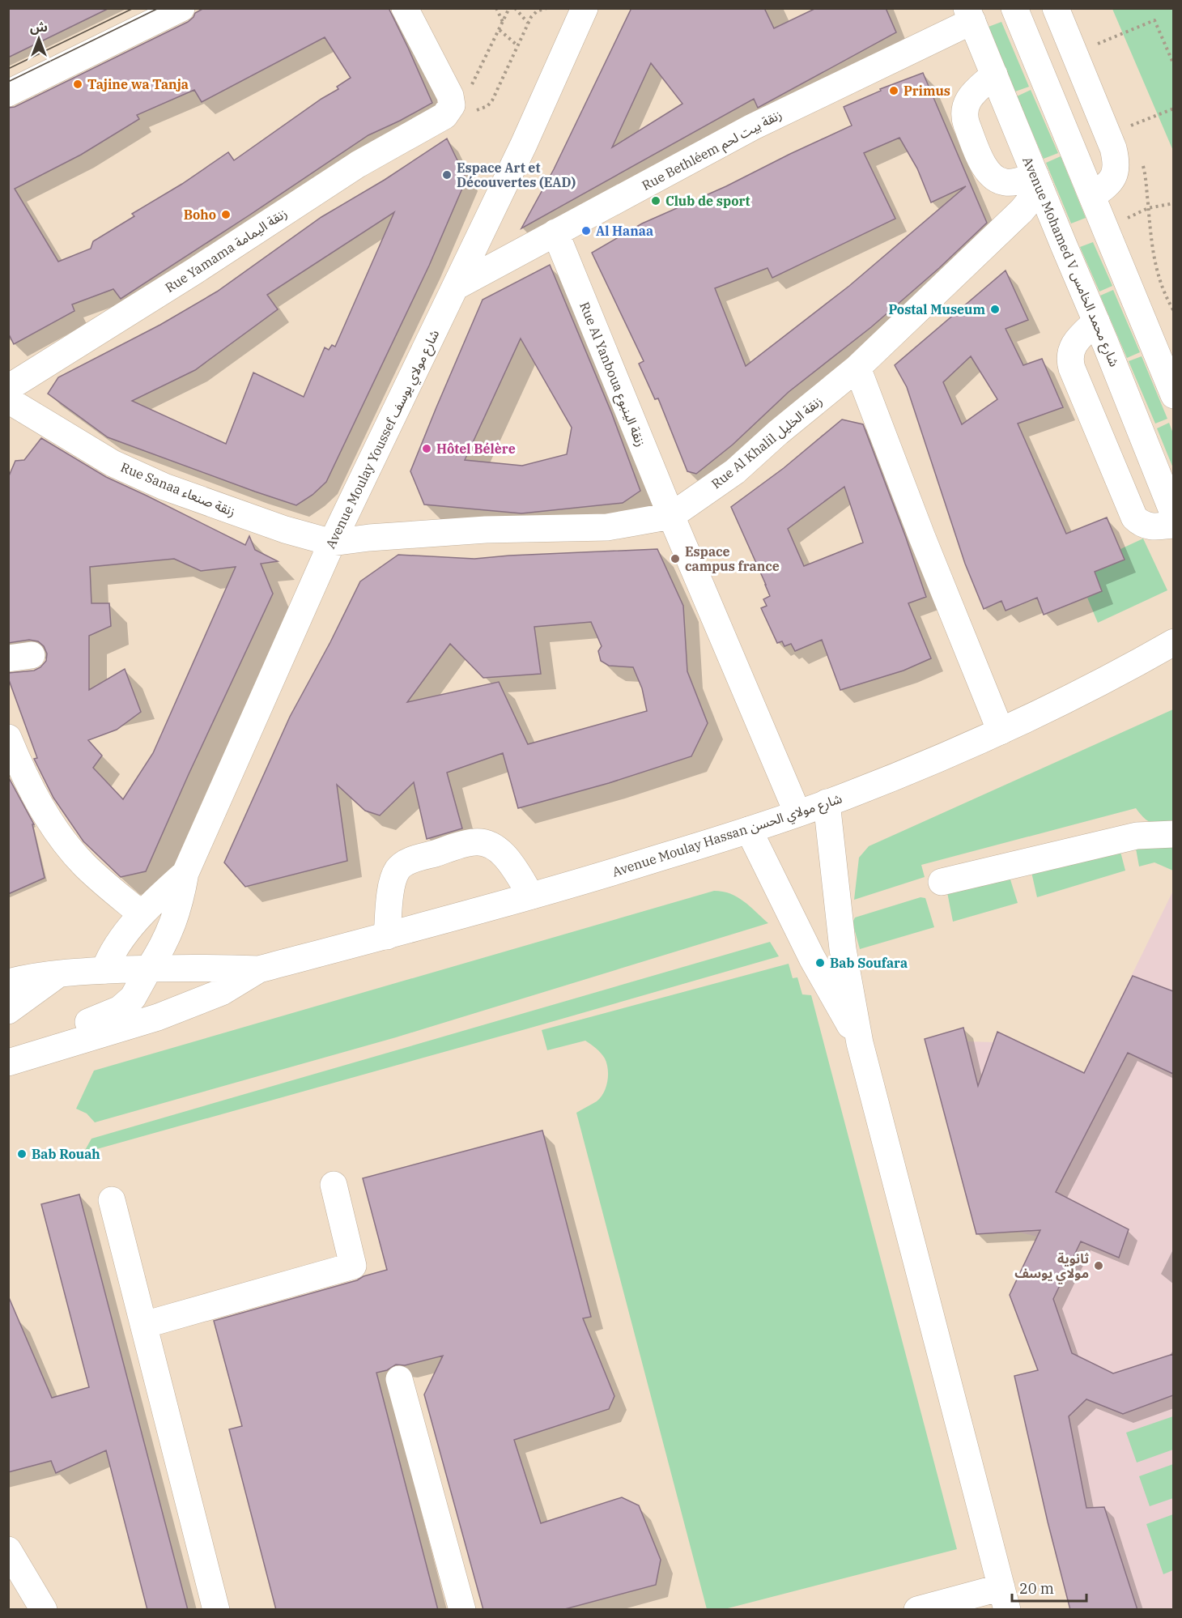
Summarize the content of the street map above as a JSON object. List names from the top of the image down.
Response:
{
  "streets": {
    "street": [
      "Rue Bethléem زنقة بيت لحم",
      "Rue Yamama زنقة اليمامة",
      "Avenue Mohamed V شارع محمد الخامس",
      "Rue Al Yanboua زنقة الينبوع",
      "Avenue Moulay Youssef شارع مولاي يوسف",
      "Rue Al Khalil زنقة الخليل",
      "Rue Sanaa زنقة صنعاء",
      "Avenue Moulay Hassan شارع مولاي الحسن"
    ]
  },
  "crossings": [
    ["Rue Bethléem زنقة بيت لحم", "Avenue Mohamed V شارع محمد الخامس"],
    ["Rue Bethléem زنقة بيت لحم", "Rue Al Yanboua زنقة الينبوع"],
    ["Rue Bethléem زنقة بيت لحم", "Avenue Moulay Youssef شارع مولاي يوسف"],
    ["Avenue Mohamed V شارع محمد الخامس", "Rue Al Khalil زنقة الخليل"],
    ["Rue Al Yanboua زنقة الينبوع", "Rue Al Khalil زنقة الخليل"],
    ["Rue Al Yanboua زنقة الينبوع", "Avenue Moulay Hassan شارع مولاي الحسن"],
    ["Avenue Moulay Youssef شارع مولاي يوسف", "Rue Al Khalil زنقة الخليل"],
    ["Avenue Moulay Youssef شارع مولاي يوسف", "Rue Sanaa زنقة صنعاء"],
    ["Avenue Moulay Youssef شارع مولاي يوسف", "Avenue Moulay Hassan شارع مولاي الحسن"],
    ["Rue Al Khalil زنقة الخليل", "Rue Sanaa زنقة صنعاء"]
  ],
  "places": [
    "Tajine wa Tanja",
    "Primus",
    "Espace Art et Découvertes (EAD)",
    "Club de sport",
    "Boho",
    "Al Hanaa",
    "Postal Museum",
    "Hôtel Bélère",
    "Espace campus france",
    "Bab Soufara",
    "Bab Rouah",
    "ثانوية مولاي يوسف"
  ],
  "scale_bar": "20 m",
  "north": "top"
}
